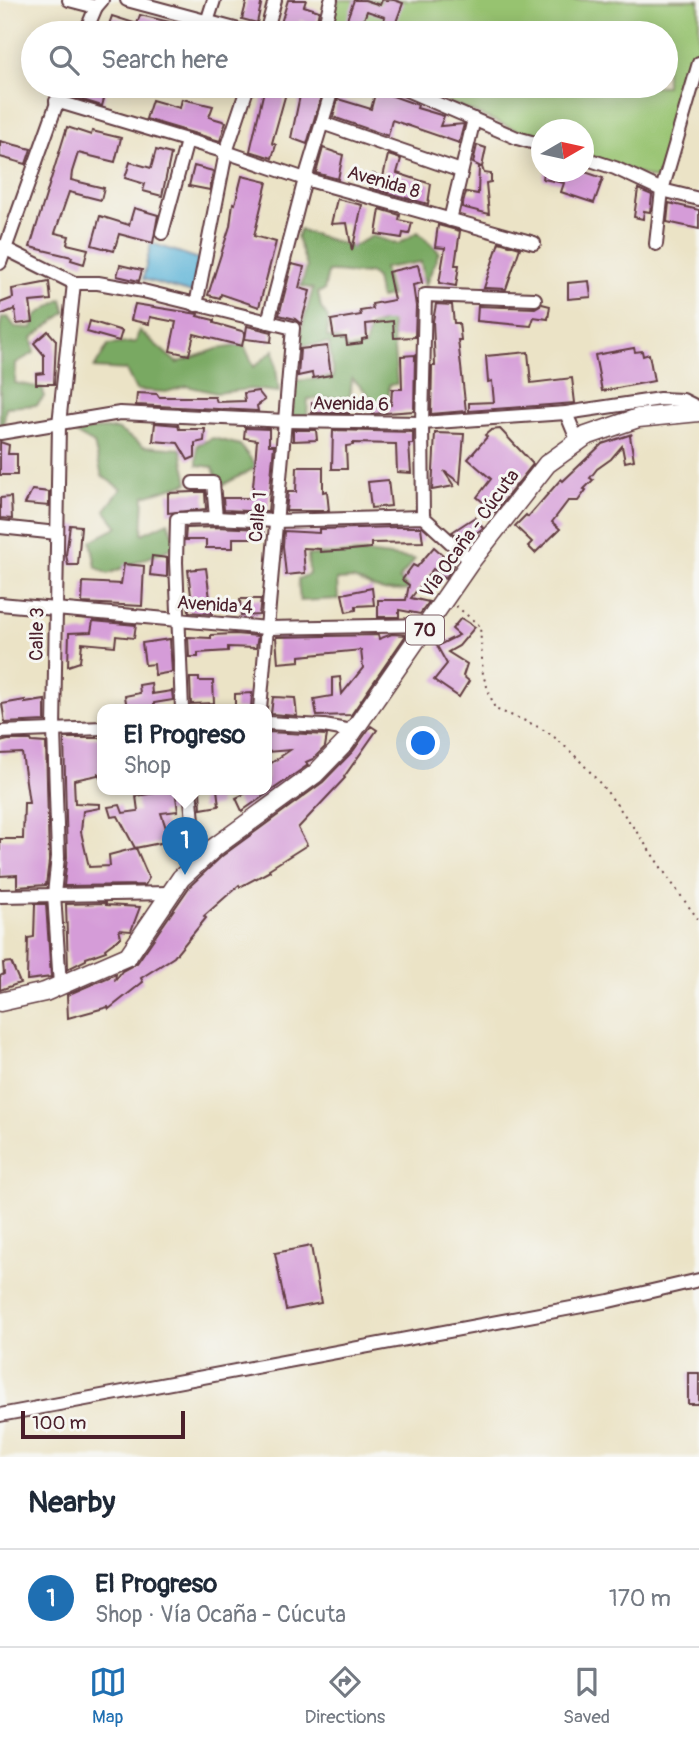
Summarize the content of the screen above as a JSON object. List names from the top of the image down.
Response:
{
  "streets": {
    "main road": ["Vía Ocaña - Cúcuta", "70"],
    "street": [
      "Avenida 8",
      "Avenida 6",
      "Calle 1",
      "Avenida 4",
      "Calle 3"
    ]
  },
  "crossings": [
    ["Avenida 6", "Calle 1"],
    ["Avenida 6", "Vía Ocaña - Cúcuta"],
    ["Avenida 6", "Calle 3"],
    ["Calle 1", "Avenida 4"],
    ["Vía Ocaña - Cúcuta", "Avenida 4"],
    ["Vía Ocaña - Cúcuta", "Calle 3"],
    ["Avenida 4", "Calle 3"]
  ],
  "scale_bar": "100 m",
  "north": "right",
  "page": {
    "search": "Search here",
    "popup": ["El Progreso", "Shop"],
    "pins": "1",
    "scale": "100 m",
    "heading": "Nearby",
    "list": [
      {
        "mark": "1",
        "name": "El Progreso",
        "note": "Shop · Vía Ocaña - Cúcuta",
        "value": "170 m"
      }
    ],
    "nav": ["Map", "Directions", "Saved"]
  }
}
